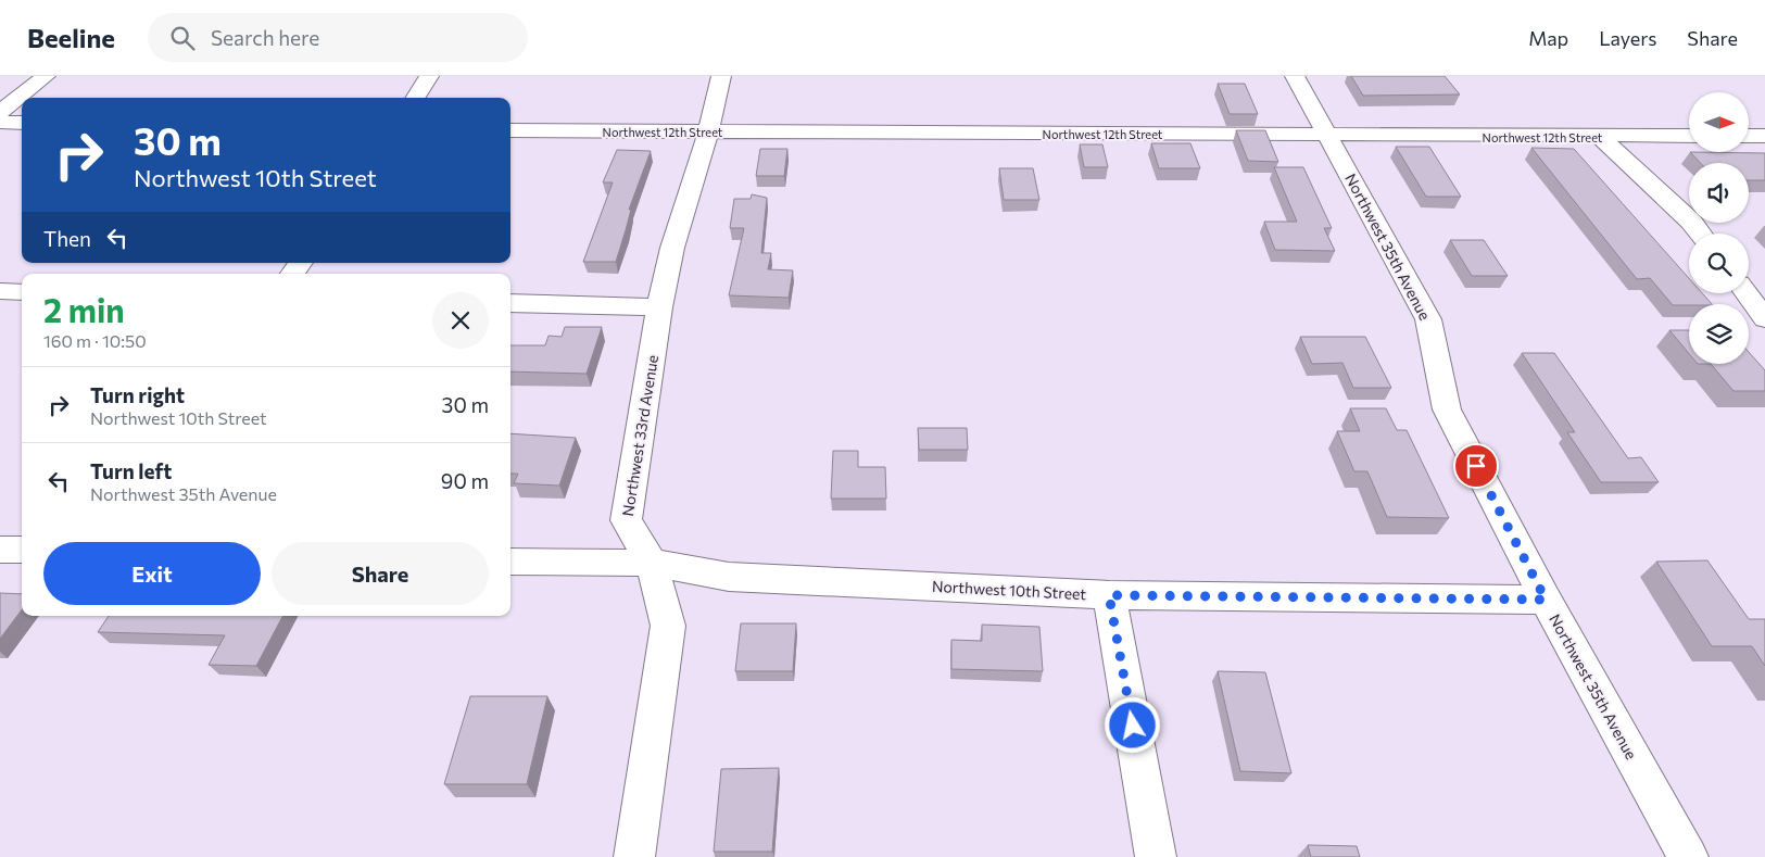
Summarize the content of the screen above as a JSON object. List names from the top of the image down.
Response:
{
  "streets": {
    "street": [
      "Northwest 12th Street",
      "Northwest 35th Avenue",
      "Northwest 33rd Avenue",
      "Northwest 10th Street"
    ]
  },
  "crossings": [
    ["Northwest 12th Street", "Northwest 35th Avenue"],
    ["Northwest 12th Street", "Northwest 33rd Avenue"],
    ["Northwest 35th Avenue", "Northwest 10th Street"],
    ["Northwest 33rd Avenue", "Northwest 10th Street"]
  ],
  "north": "right",
  "page": {
    "header": "Beeline",
    "search": "Search here",
    "nav": ["Map", "Layers", "Share"],
    "turn": ["30 m", "Northwest 10th Street"],
    "then": "Then",
    "heading": ["2 min", "160 m · 10:50"],
    "list": [
      {
        "name": "Turn right",
        "note": "Northwest 10th Street",
        "value": "30 m"
      },
      {
        "name": "Turn left",
        "note": "Northwest 35th Avenue",
        "value": "90 m"
      }
    ],
    "buttons": ["Exit", "Share"]
  }
}
